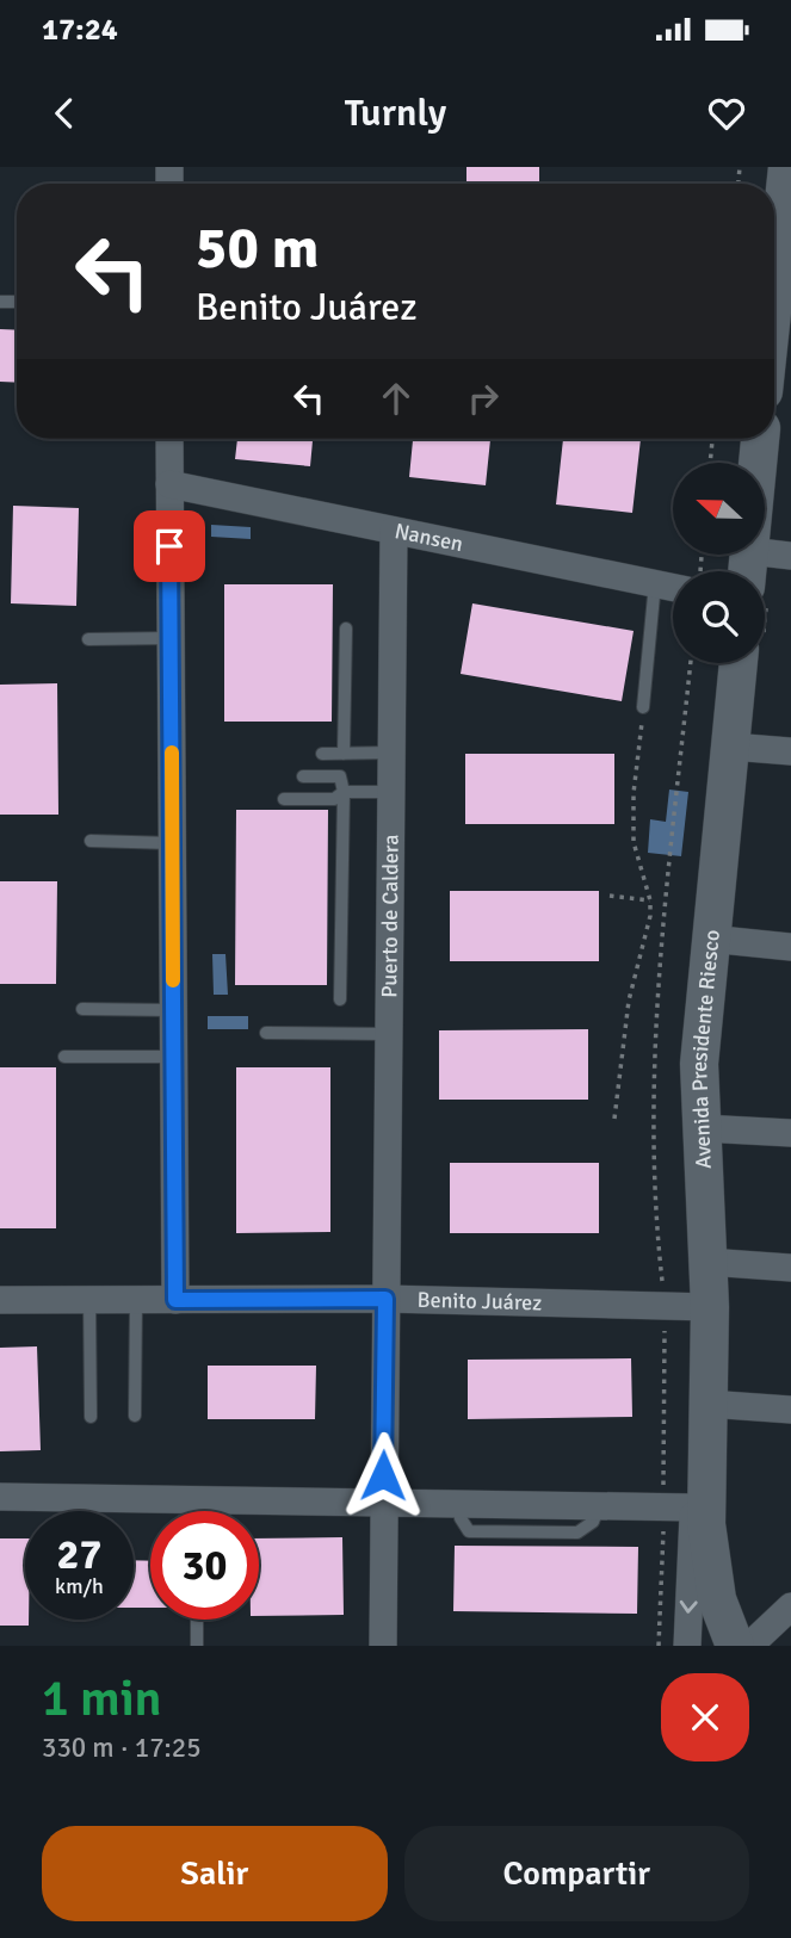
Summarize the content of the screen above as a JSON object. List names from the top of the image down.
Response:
{
  "streets": {
    "main road": ["Avenida Presidente Riesco"],
    "street": ["Nansen", "Puerto de Caldera", "Benito Juárez"]
  },
  "crossings": [
    ["Nansen", "Puerto de Caldera"],
    ["Puerto de Caldera", "Benito Juárez"],
    ["Avenida Presidente Riesco", "Benito Juárez"]
  ],
  "north": "left",
  "page": {
    "status": "17:24",
    "header": "Turnly",
    "turn": ["50 m", "Benito Juárez"],
    "speed": "27 km/h",
    "limit": "30",
    "heading": ["1 min", "330 m · 17:25"],
    "buttons": ["Salir", "Compartir"]
  }
}
